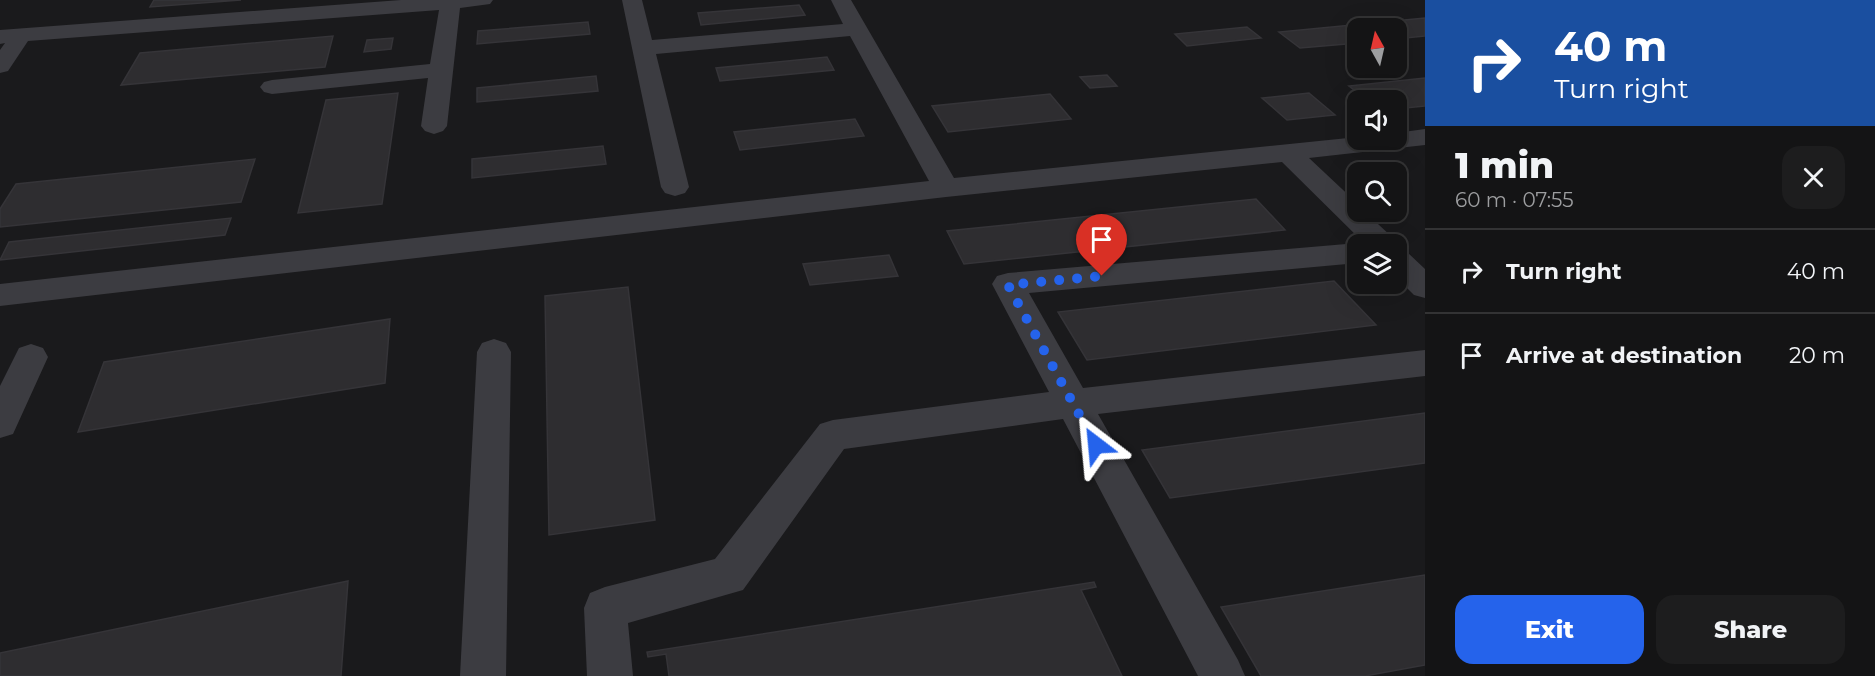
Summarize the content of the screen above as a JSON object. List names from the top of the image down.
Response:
{
  "north": "top",
  "page": {
    "turn": ["40 m", "Turn right"],
    "heading": ["1 min", "60 m · 07:55"],
    "list": [
      {
        "name": "Turn right",
        "value": "40 m"
      },
      {
        "name": "Arrive at destination",
        "value": "20 m"
      }
    ],
    "buttons": ["Exit", "Share"]
  }
}
